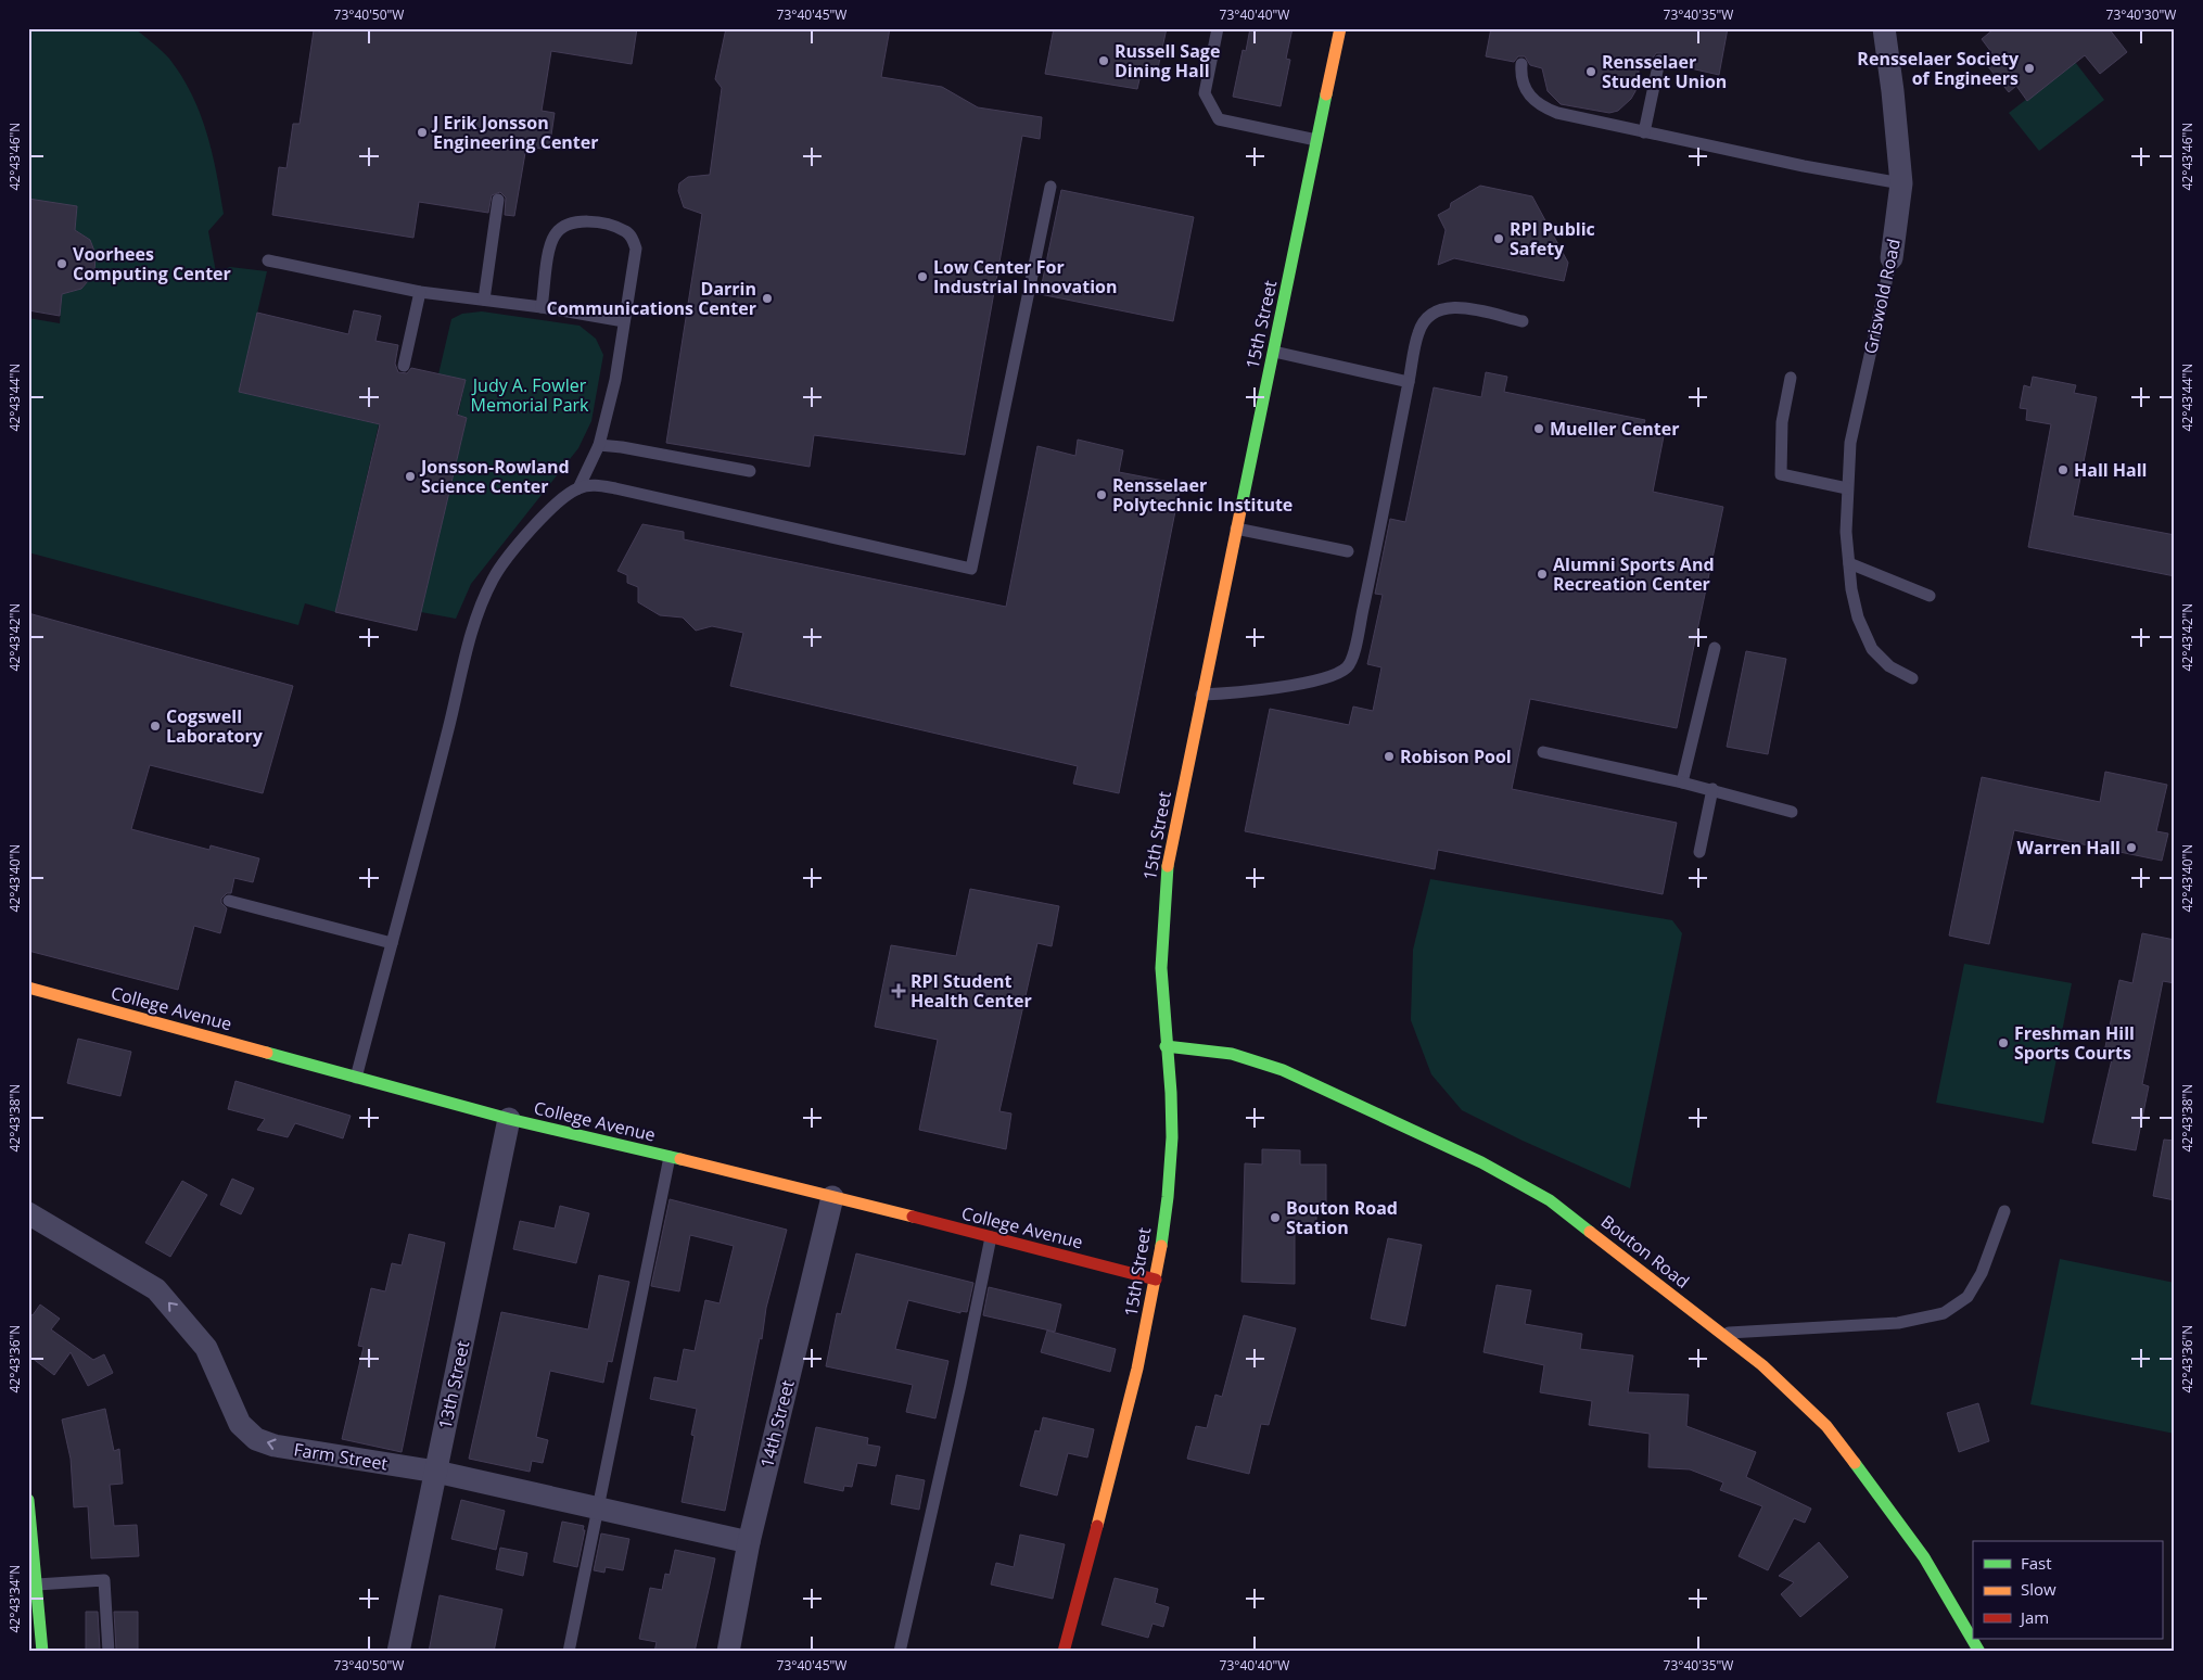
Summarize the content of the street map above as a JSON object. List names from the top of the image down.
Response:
{
  "streets": {
    "street": [
      "Griswold Road",
      "15th Street",
      "College Avenue",
      "Bouton Road",
      "13th Street",
      "14th Street",
      "Farm Street"
    ]
  },
  "crossings": [
    ["15th Street", "College Avenue"],
    ["15th Street", "Bouton Road"],
    ["College Avenue", "13th Street"],
    ["College Avenue", "14th Street"],
    ["13th Street", "Farm Street"],
    ["14th Street", "Farm Street"]
  ],
  "one_way": ["Farm Street"],
  "parks": ["Judy A. Fowler Memorial Park"],
  "places": {
    "other": [
      "Russell Sage Dining Hall",
      "Rensselaer Society of Engineers",
      "Rensselaer Student Union",
      "J Erik Jonsson Engineering Center",
      "RPI Public Safety",
      "Voorhees Computing Center",
      "Low Center For Industrial Innovation",
      "Darrin Communications Center",
      "Mueller Center",
      "Hall Hall",
      "Jonsson-Rowland Science Center",
      "Rensselaer Polytechnic Institute",
      "Alumni Sports And Recreation Center",
      "Cogswell Laboratory",
      "Robison Pool",
      "Warren Hall",
      "Freshman Hill Sports Courts",
      "Bouton Road Station"
    ],
    "health": ["RPI Student Health Center"]
  },
  "legend": ["Fast", "Slow", "Jam"],
  "coordinates": [
    "73°40'50\"W",
    "73°40'45\"W",
    "73°40'40\"W",
    "73°40'35\"W",
    "73°40'30\"W",
    "42°43'46\"N",
    "42°43'44\"N",
    "42°43'42\"N",
    "42°43'40\"N",
    "42°43'38\"N",
    "42°43'36\"N",
    "42°43'34\"N"
  ]
}
